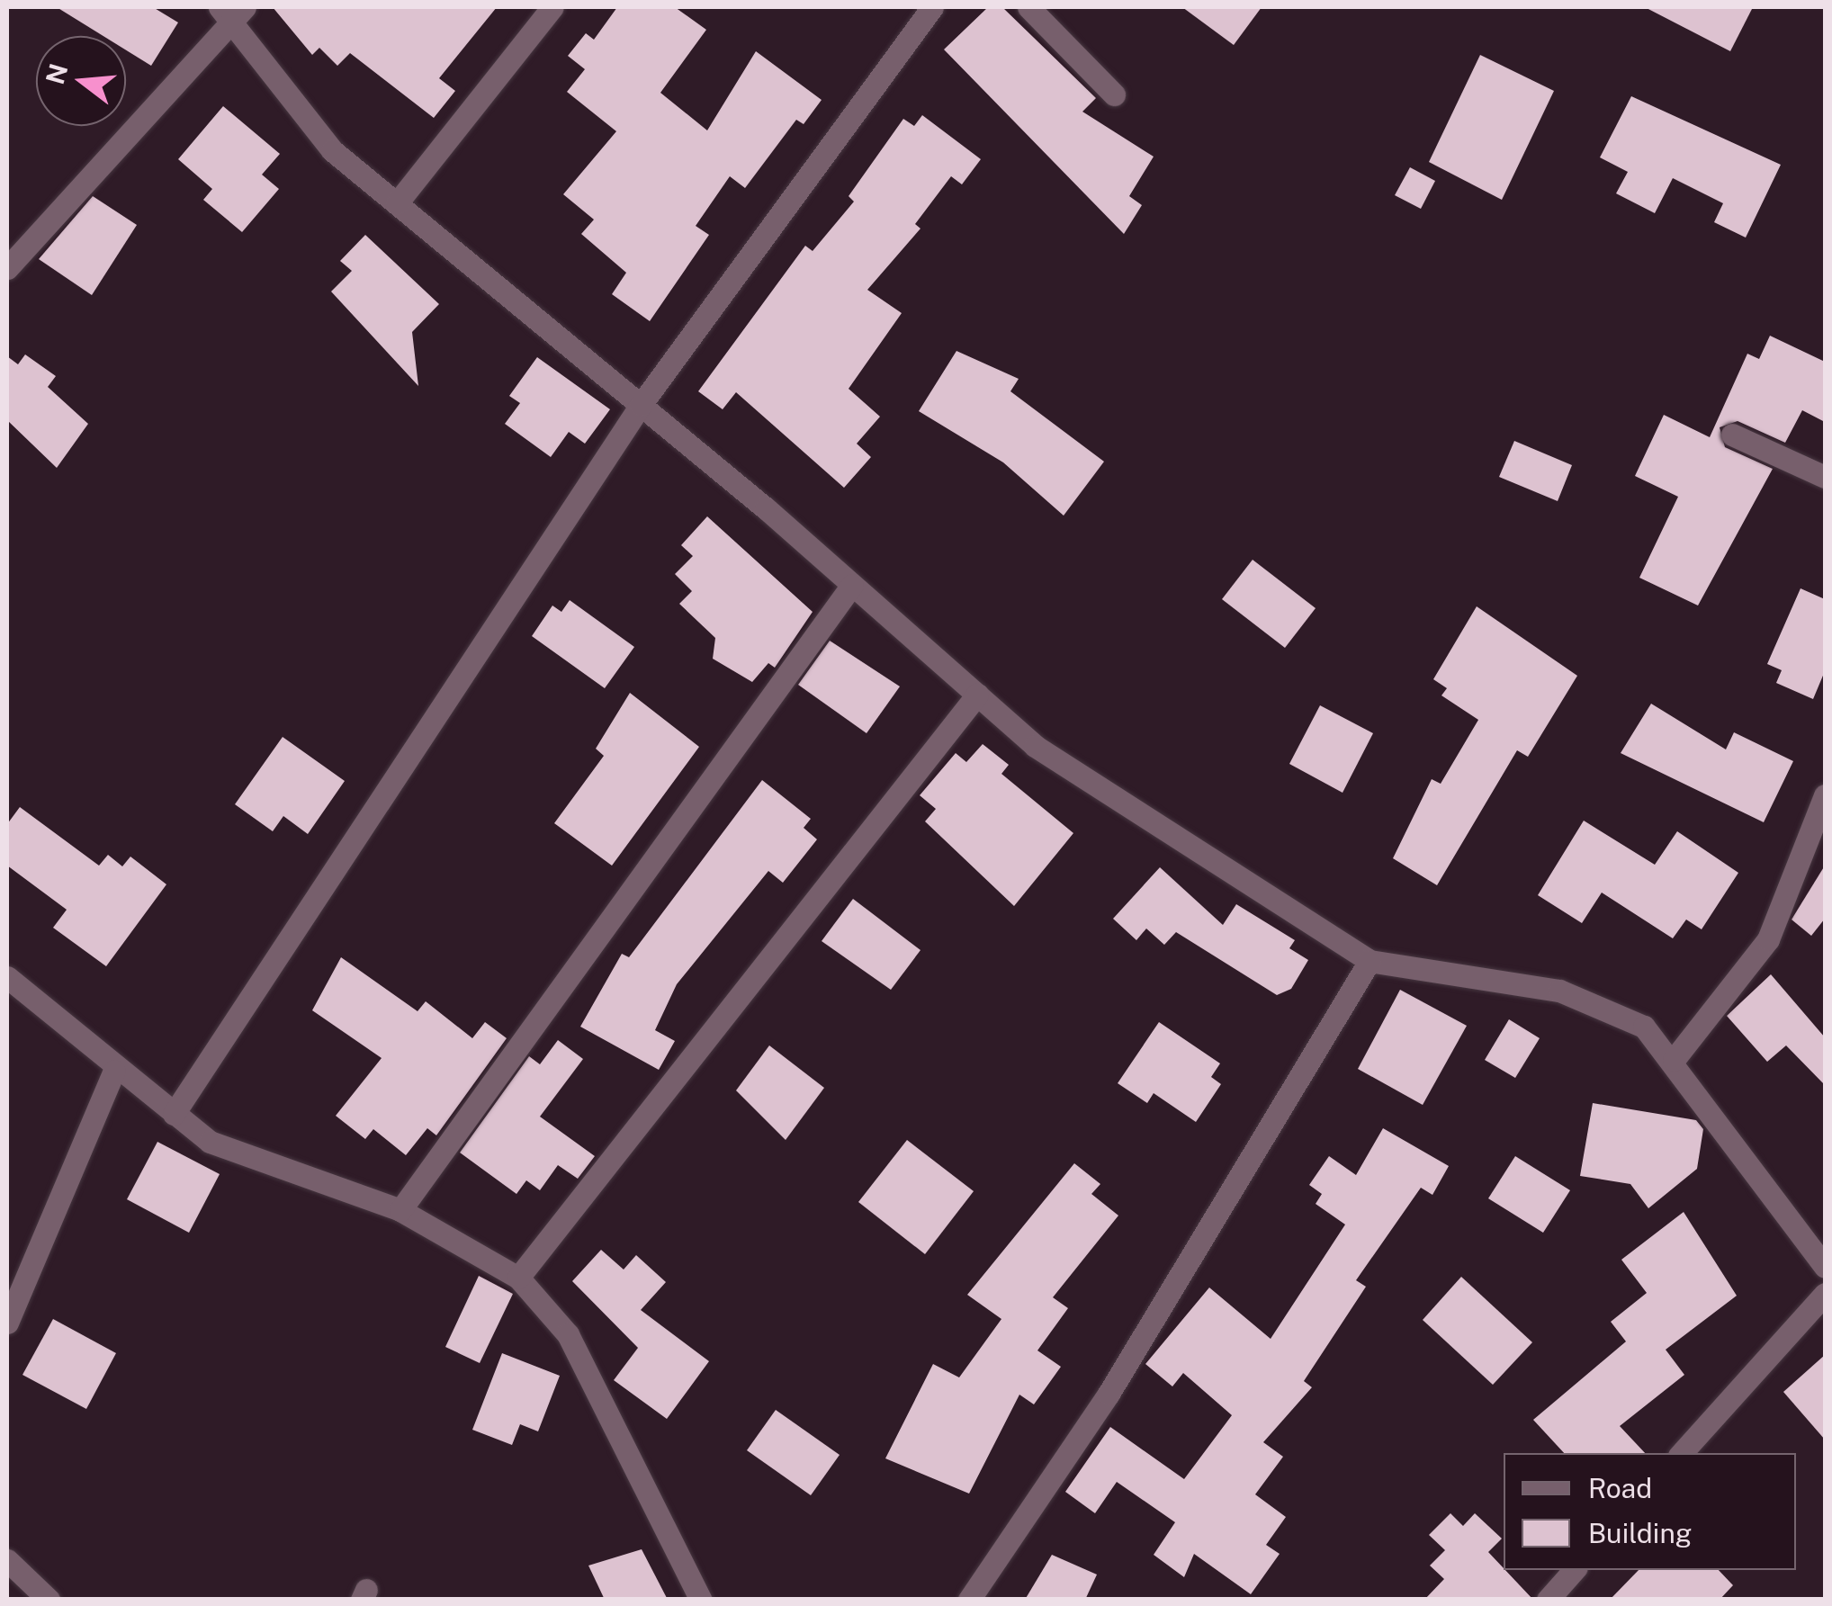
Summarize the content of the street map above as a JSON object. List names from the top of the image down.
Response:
{
  "legend": ["Road", "Building"],
  "north": "left"
}
